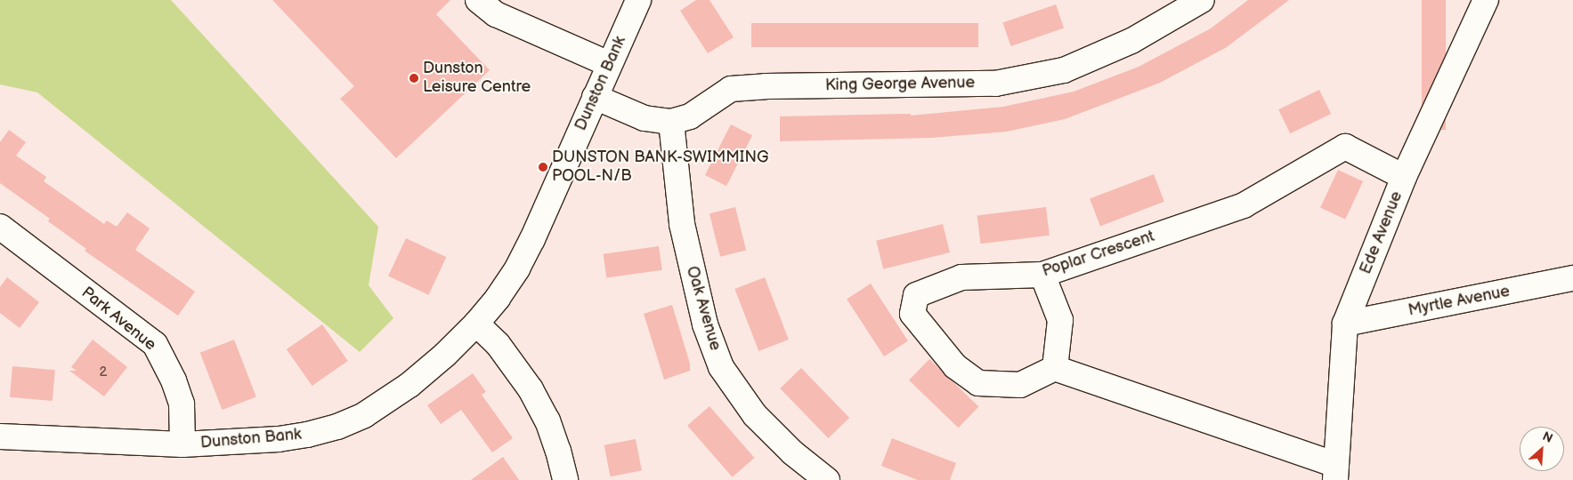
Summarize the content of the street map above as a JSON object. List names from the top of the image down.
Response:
{
  "streets": {
    "street": [
      "Dunston Bank",
      "King George Avenue",
      "Ede Avenue",
      "Poplar Crescent",
      "Myrtle Avenue",
      "Oak Avenue",
      "Park Avenue"
    ]
  },
  "crossings": [
    ["Dunston Bank", "King George Avenue"],
    ["Dunston Bank", "Park Avenue"],
    ["King George Avenue", "Oak Avenue"],
    ["Ede Avenue", "Poplar Crescent"],
    ["Ede Avenue", "Myrtle Avenue"]
  ],
  "places": ["Dunston Leisure Centre", "DUNSTON BANK-SWIMMING POOL-N/B"],
  "house_numbers": ["2"],
  "north": "top right"
}
